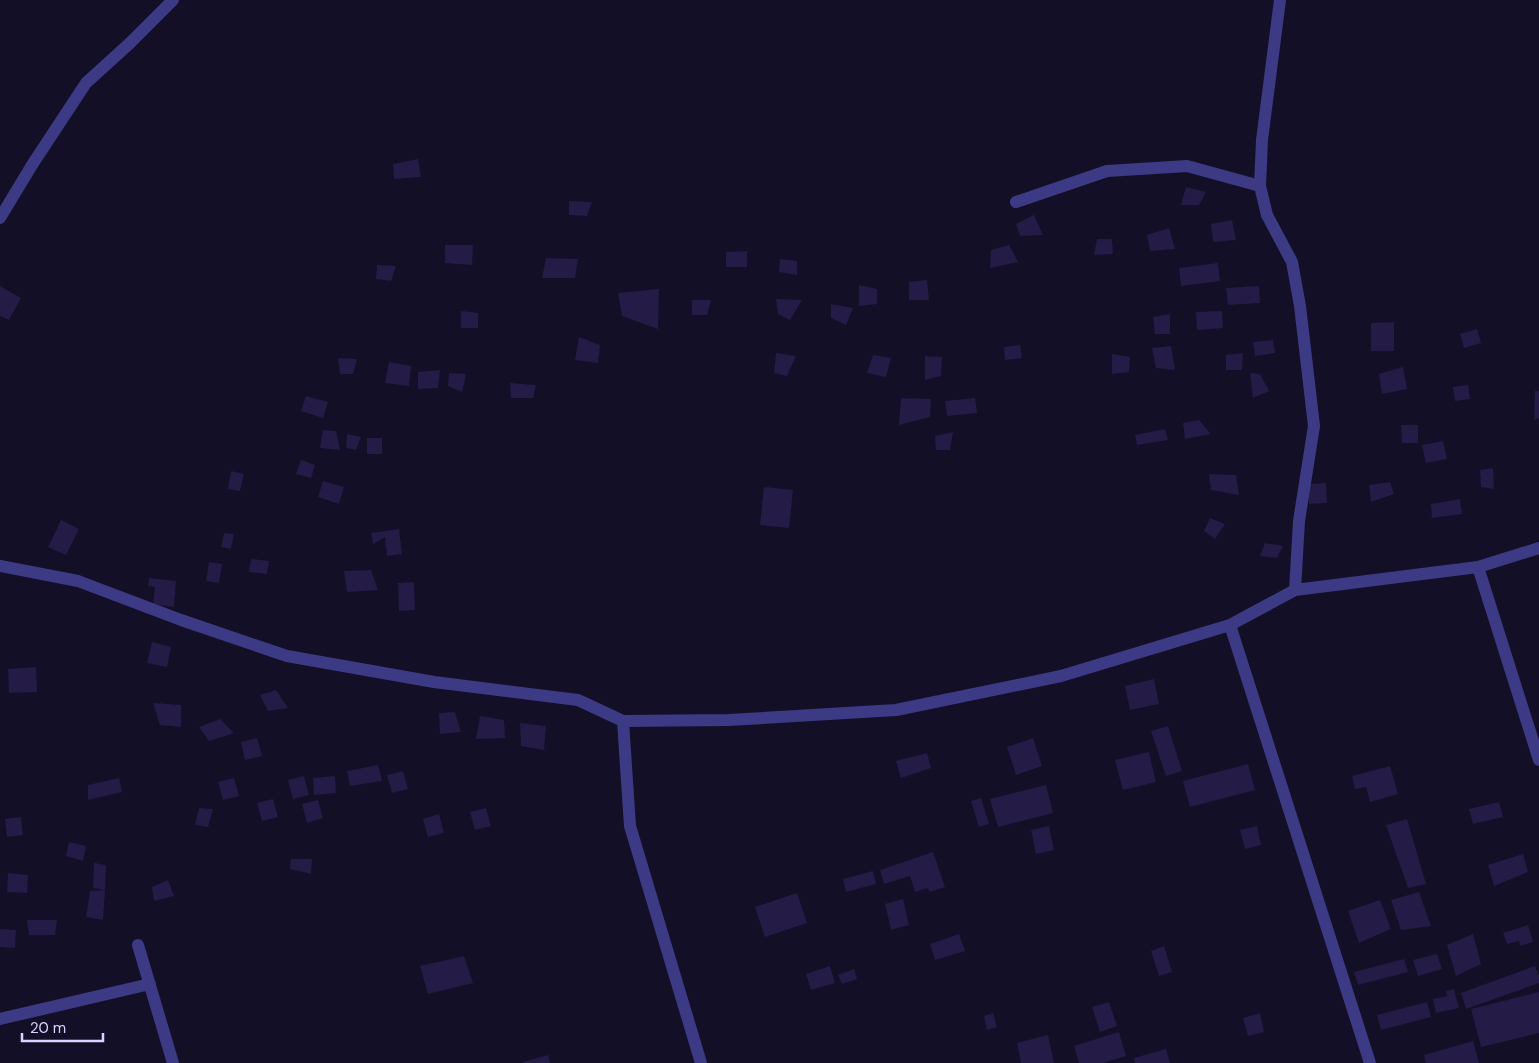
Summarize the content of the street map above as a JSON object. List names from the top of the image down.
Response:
{
  "scale_bar": "20 m"
}
